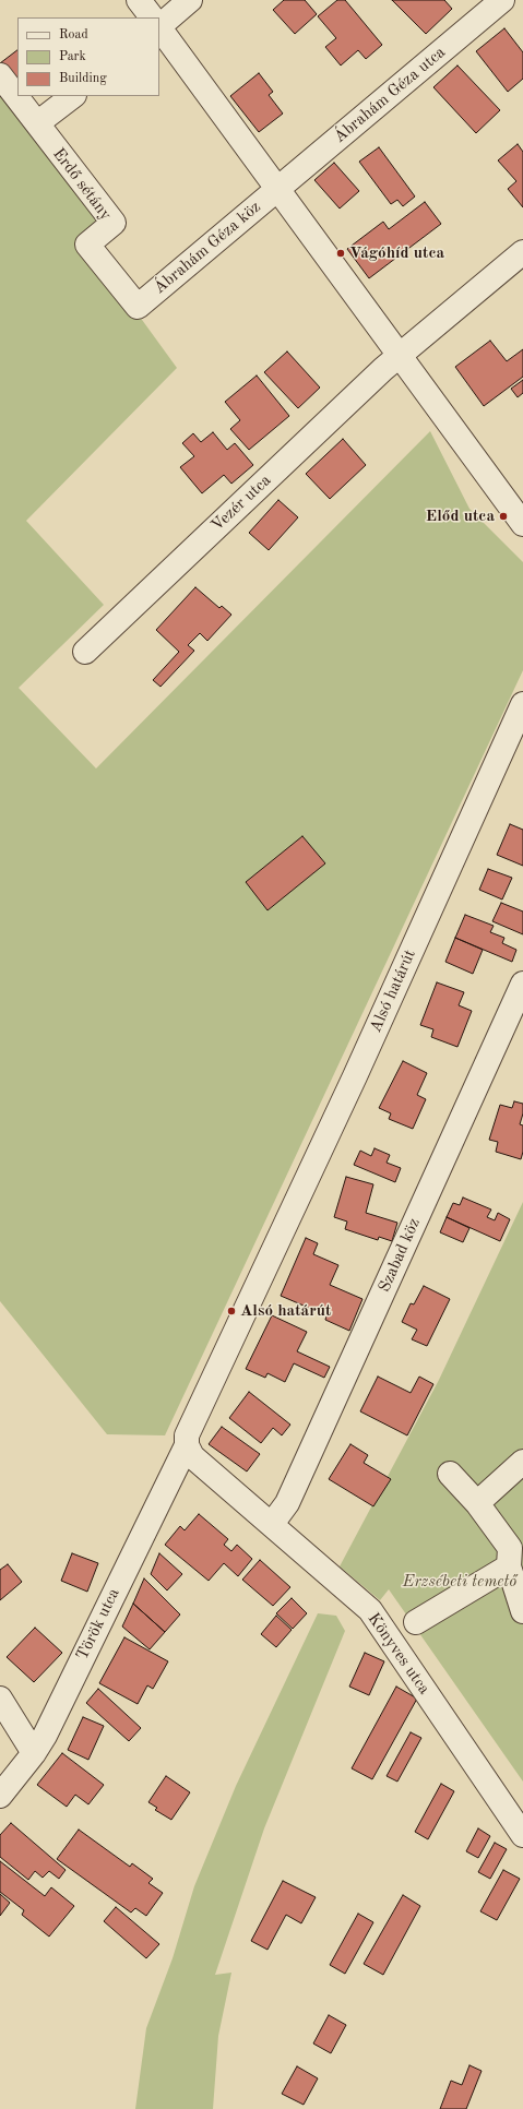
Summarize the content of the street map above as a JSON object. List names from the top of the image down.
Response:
{
  "streets": {
    "street": [
      "Ábrahám Géza utca",
      "Erdő sétány",
      "Ábrahám Géza köz",
      "Vezér utca",
      "Alsó határút",
      "Szabad köz",
      "Török utca",
      "Könyves utca"
    ]
  },
  "crossings": [
    ["Ábrahám Géza utca", "Ábrahám Géza köz"],
    ["Erdő sétány", "Ábrahám Géza köz"],
    ["Alsó határút", "Török utca"],
    ["Alsó határút", "Könyves utca"],
    ["Szabad köz", "Könyves utca"],
    ["Török utca", "Könyves utca"]
  ],
  "parks": ["Erzsébeti temető"],
  "places": ["Vágóhíd utca", "Előd utca", "Alsó határút"],
  "legend": ["Road", "Park", "Building"]
}
